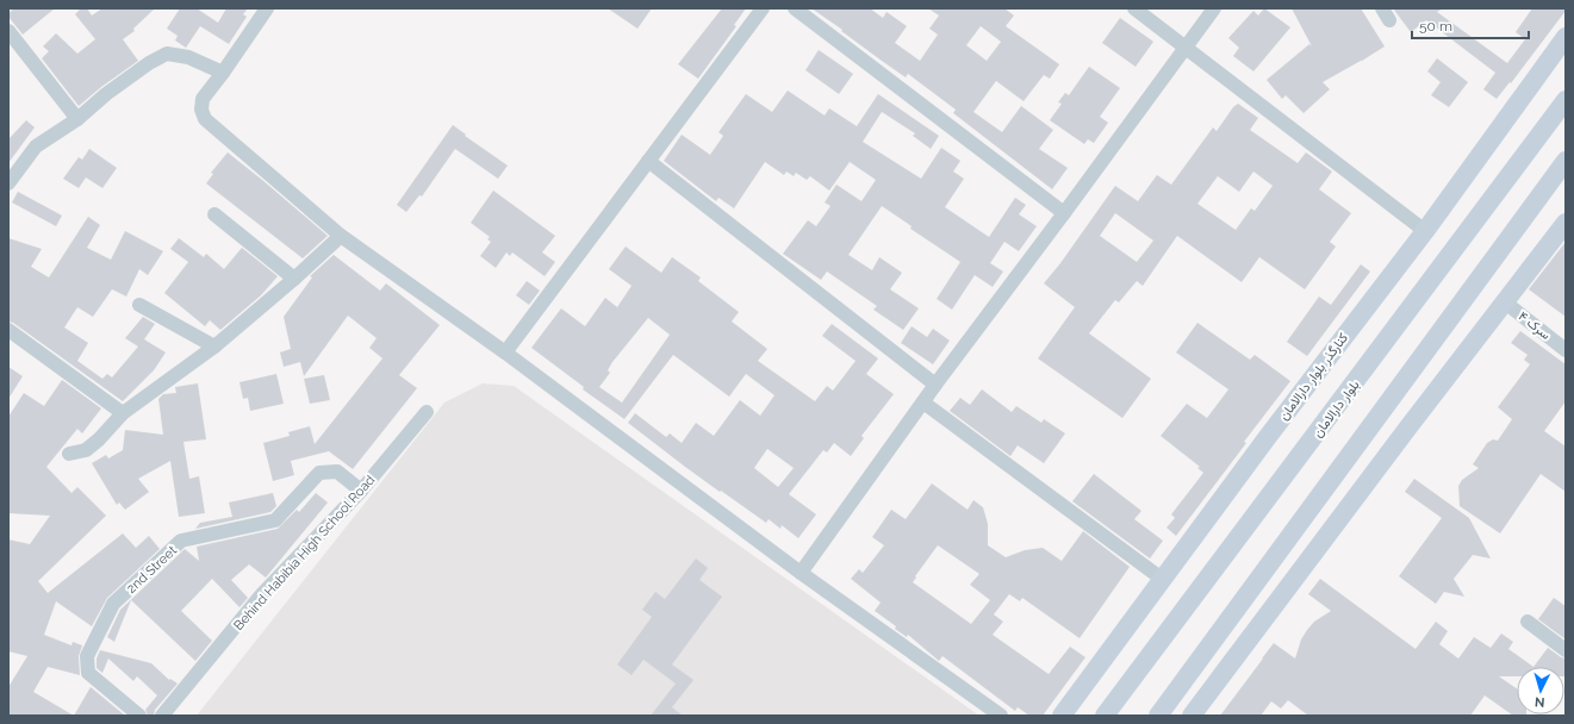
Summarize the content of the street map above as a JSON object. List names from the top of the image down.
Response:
{
  "streets": {
    "street": [
      "سرک ۴",
      "کنارگذر بلوار دارالامان",
      "بلوار دارالامان",
      "Behind Habibia High School Road",
      "2nd Street"
    ]
  },
  "crossings": [
    ["Behind Habibia High School Road", "2nd Street"]
  ],
  "scale_bar": "50 m",
  "north": "bottom"
}
